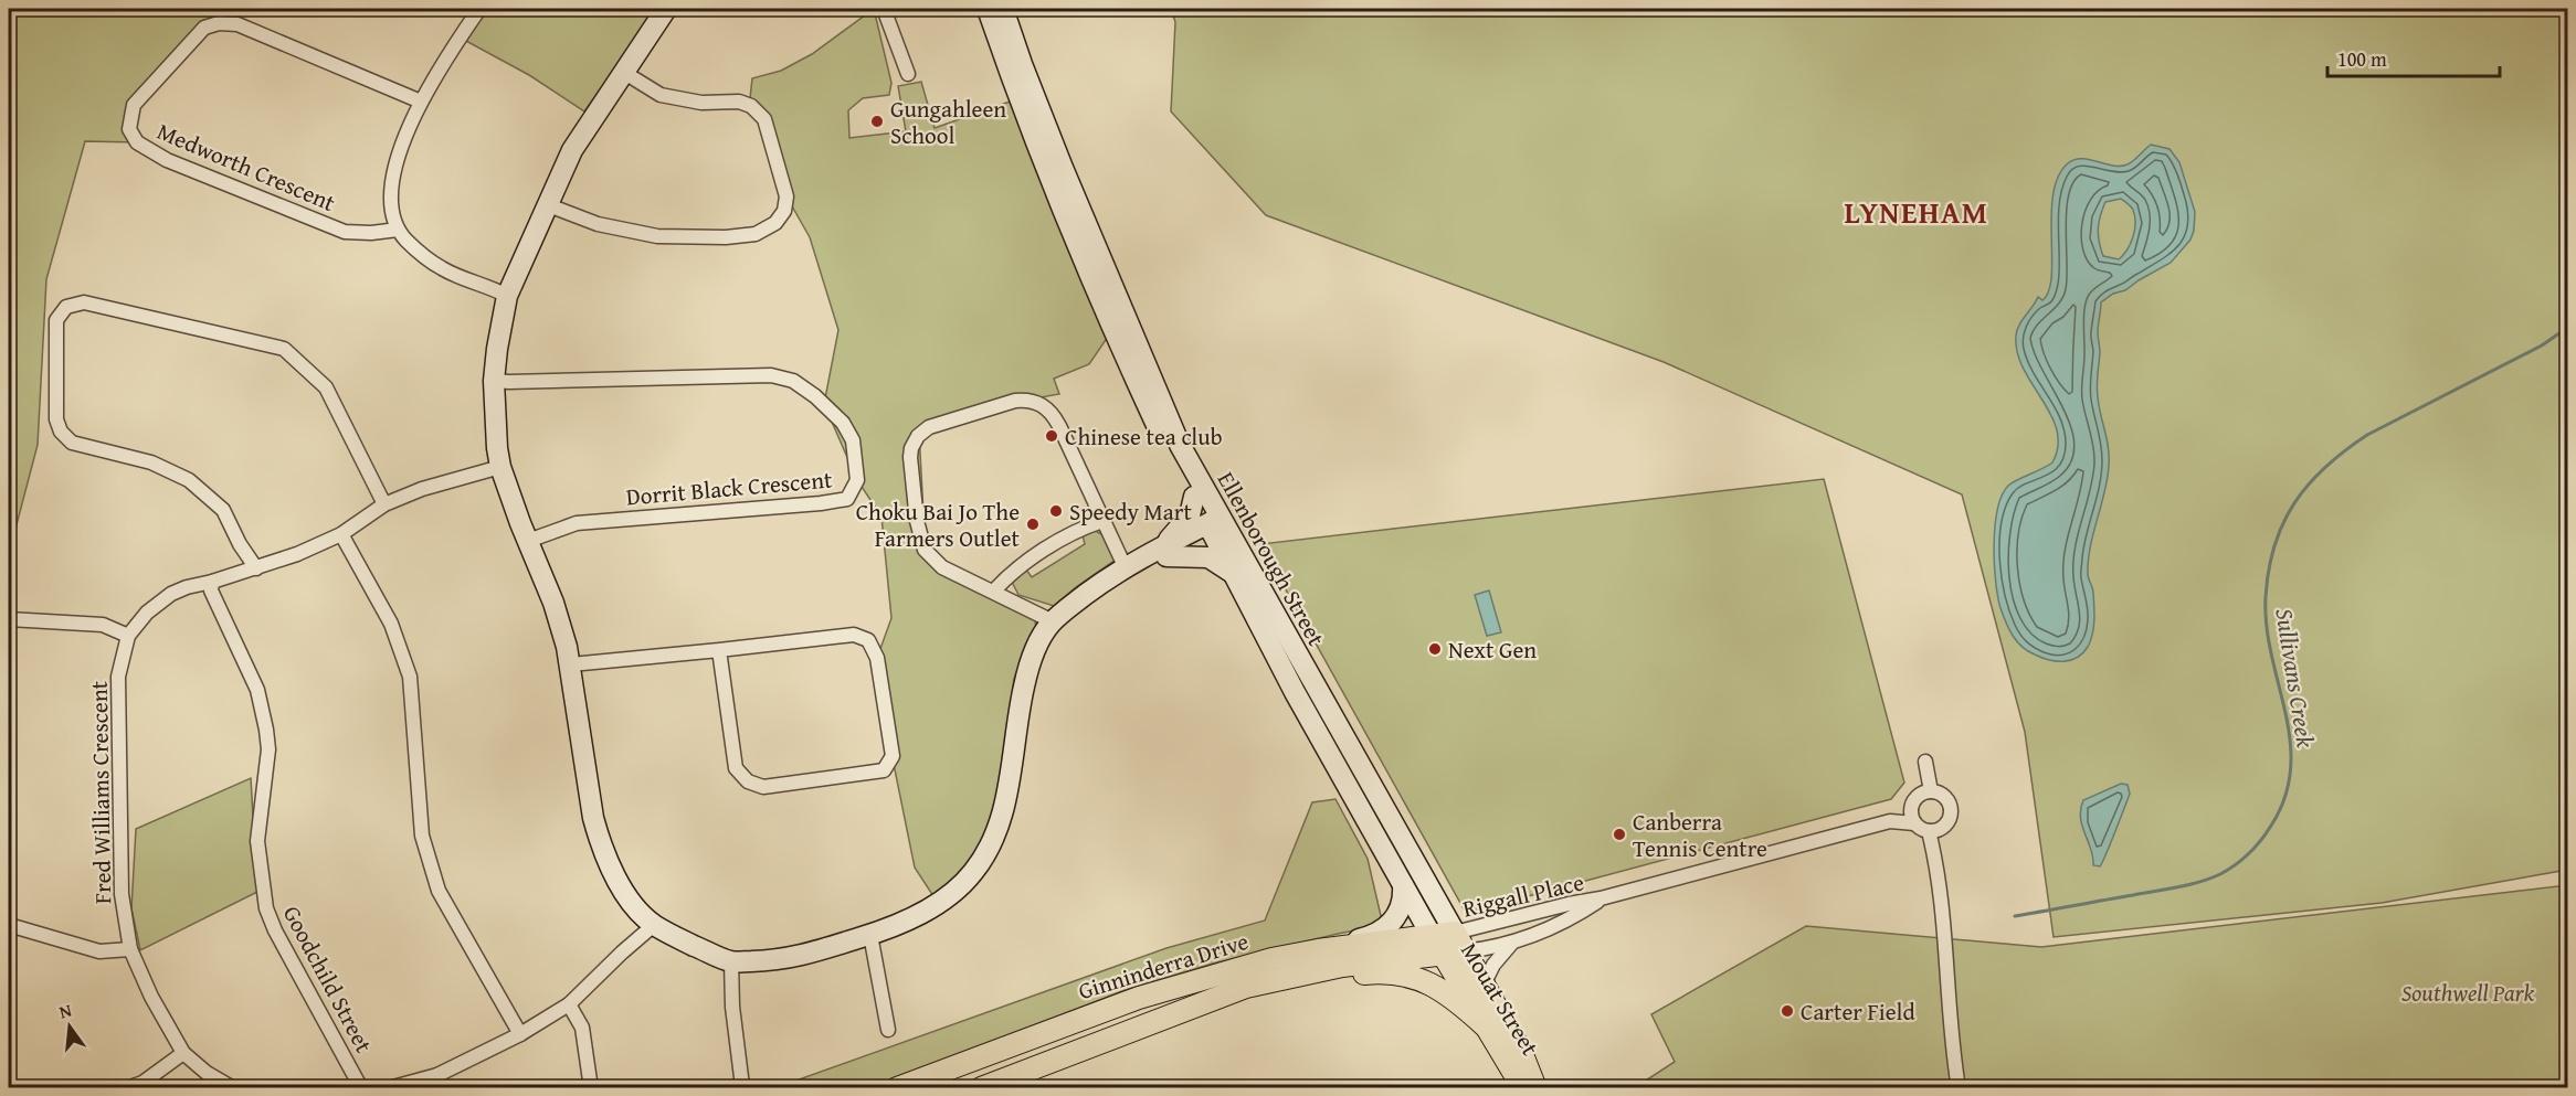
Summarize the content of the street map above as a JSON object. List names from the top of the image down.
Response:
{
  "streets": {
    "main road": ["Ellenborough Street", "Ginninderra Drive", "Mouat Street"],
    "street": [
      "Medworth Crescent",
      "Dorrit Black Crescent",
      "Fred Williams Crescent",
      "Riggall Place",
      "Goodchild Street"
    ]
  },
  "crossings": [
    ["Ellenborough Street", "Riggall Place"],
    ["Ellenborough Street", "Ginninderra Drive"],
    ["Ellenborough Street", "Mouat Street"],
    ["Fred Williams Crescent", "Goodchild Street"],
    ["Riggall Place", "Ginninderra Drive"],
    ["Riggall Place", "Mouat Street"],
    ["Ginninderra Drive", "Mouat Street"]
  ],
  "districts": ["LYNEHAM"],
  "water": ["Sullivans Creek"],
  "parks": ["Southwell Park"],
  "places": [
    "Gungahleen School",
    "Chinese tea club",
    "Speedy Mart",
    "Choku Bai Jo The Farmers Outlet",
    "Next Gen",
    "Canberra Tennis Centre",
    "Carter Field"
  ],
  "scale_bar": "100 m",
  "north": "top"
}
